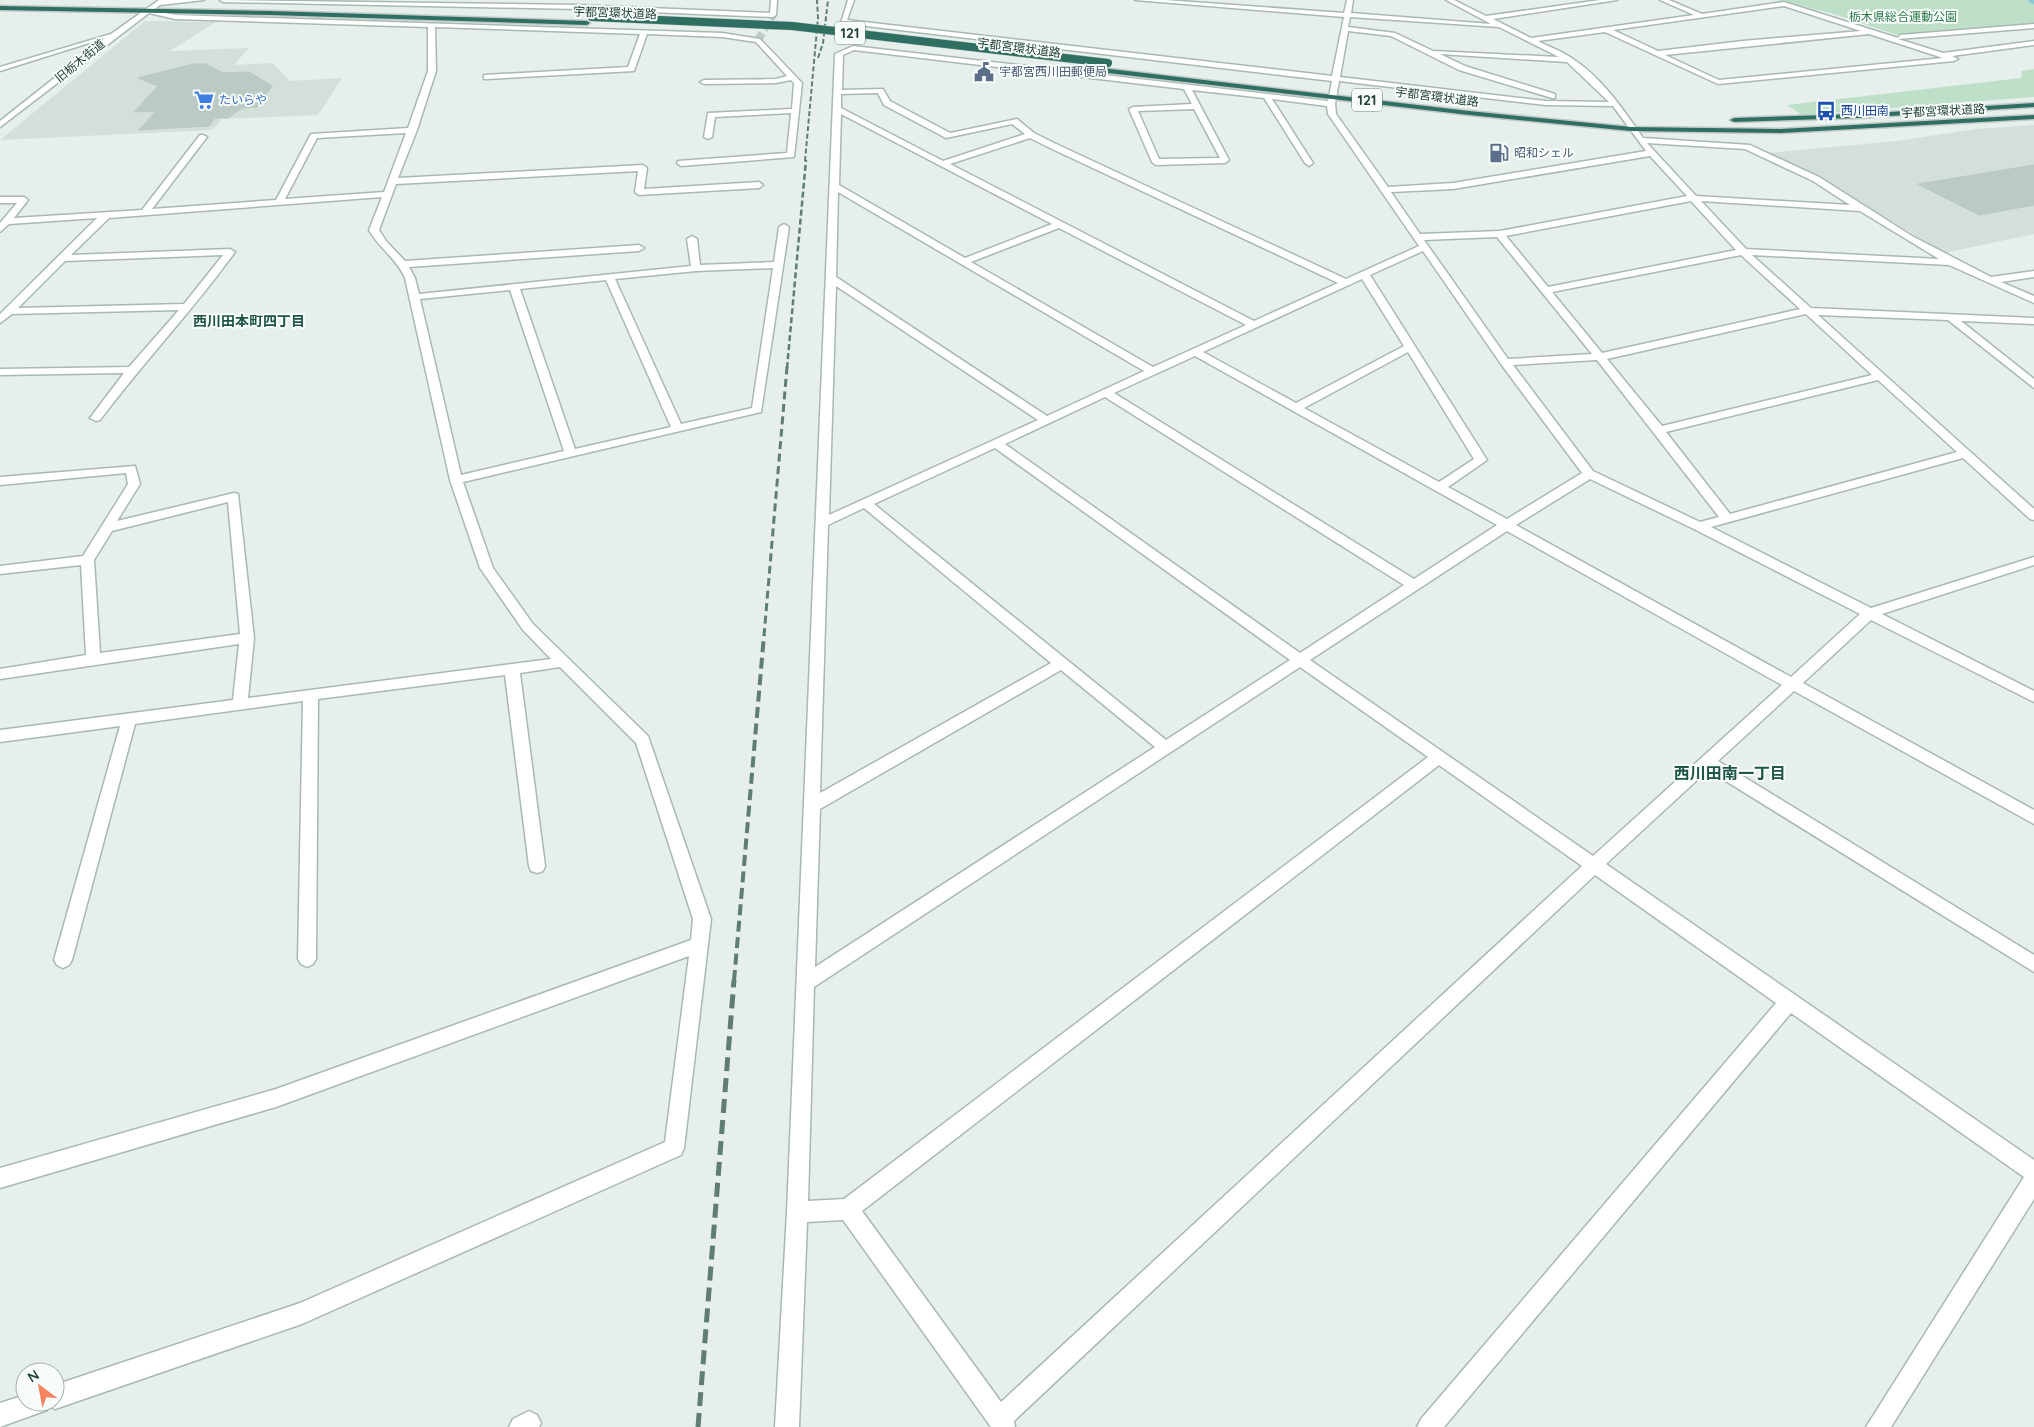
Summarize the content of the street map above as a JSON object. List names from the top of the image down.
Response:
{
  "streets": {
    "highway": ["宇都宮環状道路", "121"],
    "street": ["旧栃木街道"]
  },
  "crossings": [
    ["宇都宮環状道路", "旧栃木街道"]
  ],
  "districts": ["西川田本町四丁目", "西川田南一丁目"],
  "parks": ["栃木県総合運動公園"],
  "places": {
    "public building": ["宇都宮西川田郵便局"],
    "supermarket": ["たいらや"],
    "bus stop": ["西川田南"],
    "fuel station": ["昭和シェル"]
  },
  "north": "top left"
}
